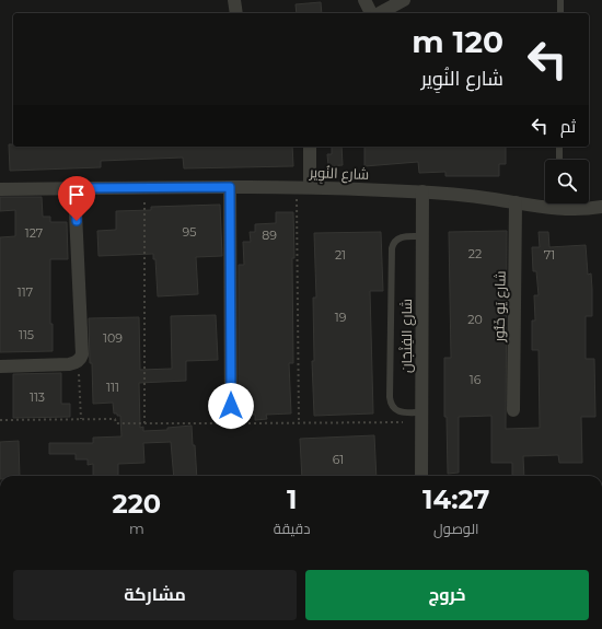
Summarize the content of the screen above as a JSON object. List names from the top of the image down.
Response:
{
  "streets": {
    "street": ["شارع النُوِير", "شارع يَو خَنُّور", "شارع الفِنْجَان"]
  },
  "crossings": [
    ["شارع النُوِير", "شارع يَو خَنُّور"],
    ["شارع النُوِير", "شارع الفِنْجَان"]
  ],
  "house_numbers": [
    "95",
    "127",
    "89",
    "22",
    "21",
    "71",
    "117",
    "19",
    "20",
    "115",
    "109",
    "16",
    "111",
    "113",
    "61"
  ],
  "page": {
    "turn": ["120 m", "شارع النُوِير"],
    "then": "ثم",
    "eta": [
      "14:27",
      "الوصول",
      "1",
      "دقيقة",
      "220",
      "m"
    ],
    "buttons": ["خروج", "مشاركة"]
  }
}
